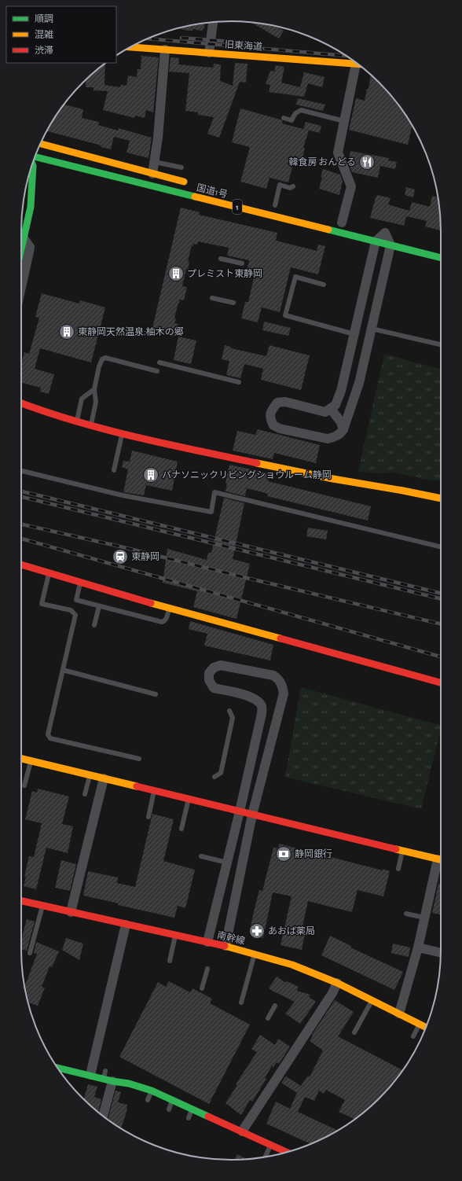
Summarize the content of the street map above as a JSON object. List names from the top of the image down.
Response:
{
  "streets": {
    "main road": [
      "旧東海道",
      "国道1号",
      "1",
      "南幹線"
    ]
  },
  "places": {
    "restaurant": ["韓食房 おんどる"],
    "building": ["プレミスト東静岡", "東静岡天然温泉;柚木の郷", "パナソニックリビングショウルーム静岡"],
    "station": ["東静岡"],
    "bank": ["静岡銀行"],
    "pharmacy": ["あおば薬局"]
  },
  "legend": ["順調", "混雑", "渋滞"]
}
